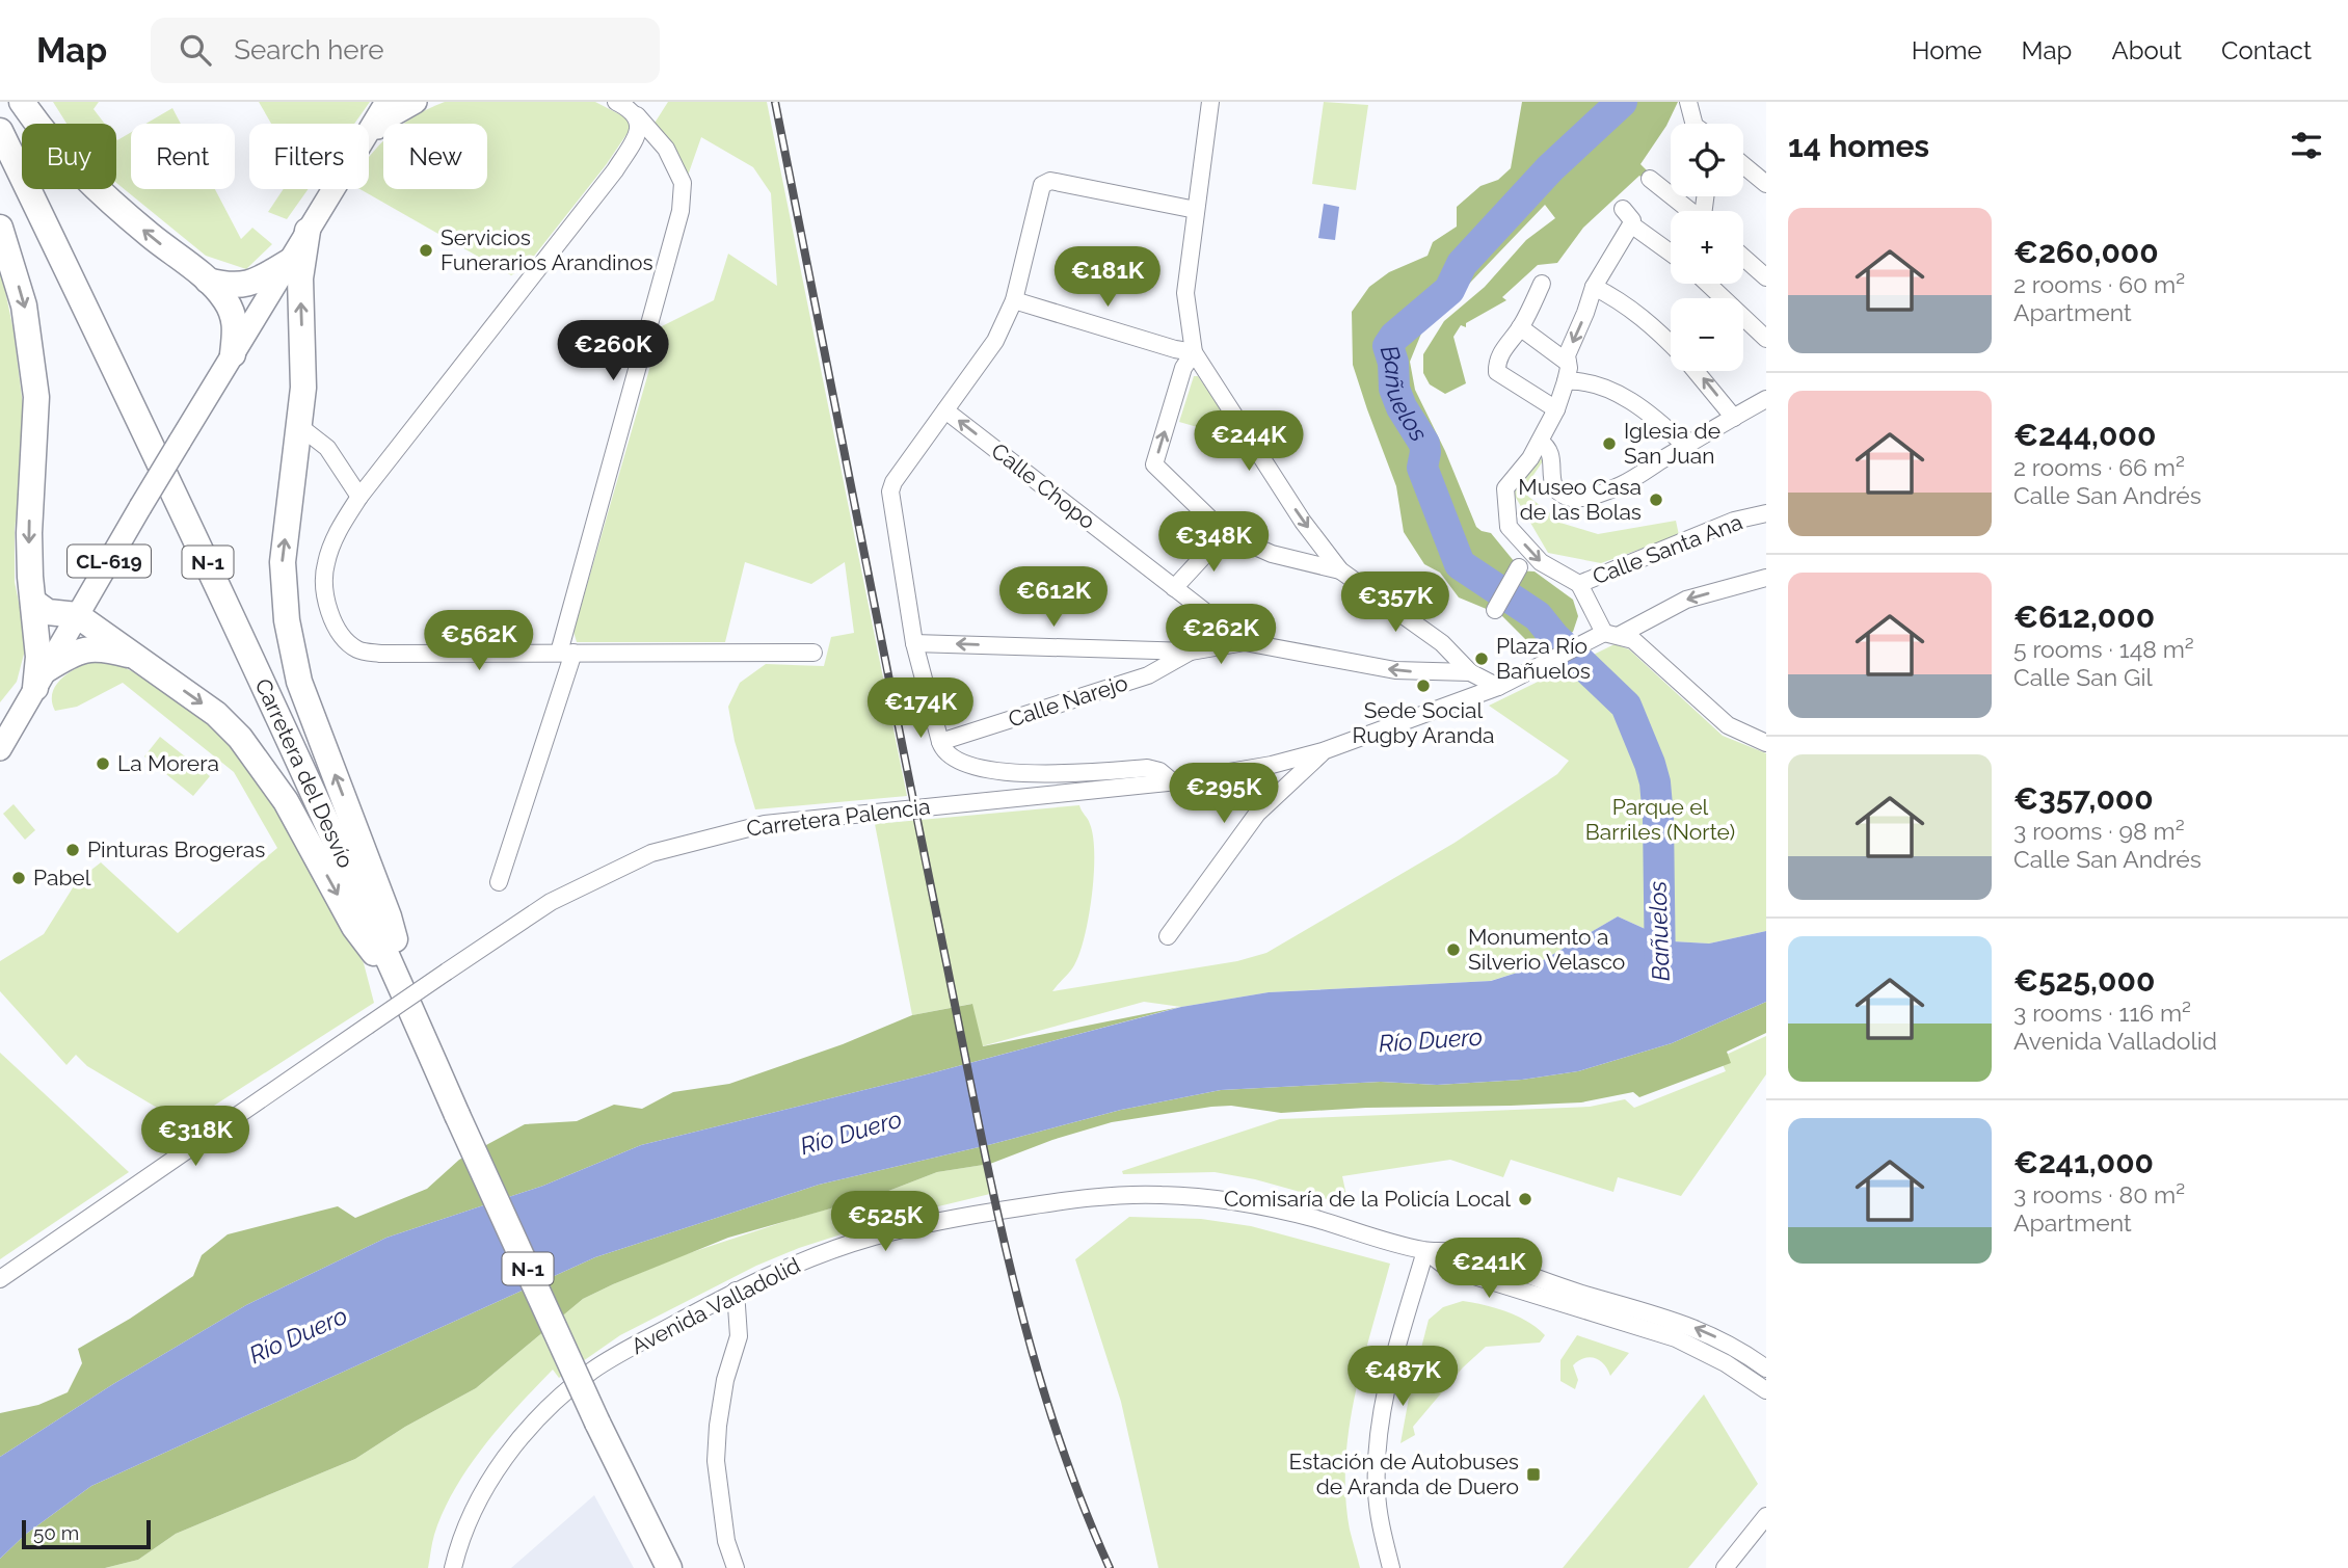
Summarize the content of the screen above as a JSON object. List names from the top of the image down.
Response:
{
  "streets": {
    "highway": ["N-1", "Carretera del Desvío"],
    "main road": ["CL-619"],
    "street": [
      "Calle Chopo",
      "Calle Santa Ana",
      "Calle Narejo",
      "Carretera Palencia",
      "Avenida Valladolid"
    ]
  },
  "crossings": [
    ["Calle Santa Ana", "Carretera Palencia"],
    ["CL-619", "N-1"],
    ["N-1", "Carretera del Desvío"]
  ],
  "one_way": ["Calle Chopo"],
  "water": ["Bañuelos", "Río Duero"],
  "parks": ["Parque el Barriles (Norte)"],
  "places": {
    "other": [
      "Servicios Funerarios Arandinos",
      "Iglesia de San Juan",
      "Museo Casa de las Bolas",
      "Plaza Río Bañuelos",
      "Sede Social Rugby Aranda",
      "La Morera",
      "Pinturas Brogeras",
      "Pabel",
      "Monumento a Silverio Velasco",
      "Comisaría de la Policía Local"
    ],
    "transit": ["Estación de Autobuses de Aranda de Duero"]
  },
  "scale_bar": "50 m",
  "page": {
    "header": "Map",
    "search": "Search here",
    "nav": [
      "Home",
      "Map",
      "About",
      "Contact"
    ],
    "heading": "14 homes",
    "map_buttons": ["+", "−"],
    "chip": [
      "Buy",
      "Rent",
      "Filters",
      "New"
    ],
    "list": [
      {
        "name": "€260,000",
        "note": "2 rooms · 60 m² · Apartment"
      },
      {
        "name": "€244,000",
        "note": "2 rooms · 66 m² · Calle San Andrés"
      },
      {
        "name": "€612,000",
        "note": "5 rooms · 148 m² · Calle San Gil"
      },
      {
        "name": "€357,000",
        "note": "3 rooms · 98 m² · Calle San Andrés"
      },
      {
        "name": "€525,000",
        "note": "3 rooms · 116 m² · Avenida Valladolid"
      },
      {
        "name": "€241,000",
        "note": "3 rooms · 80 m² · Apartment"
      }
    ],
    "price": [
      "€181K",
      "€260K",
      "€244K",
      "€348K",
      "€612K",
      "€357K",
      "€262K",
      "€562K",
      "€174K",
      "€295K",
      "€318K",
      "€525K",
      "€241K",
      "€487K"
    ],
    "scale": "50 m"
  }
}
